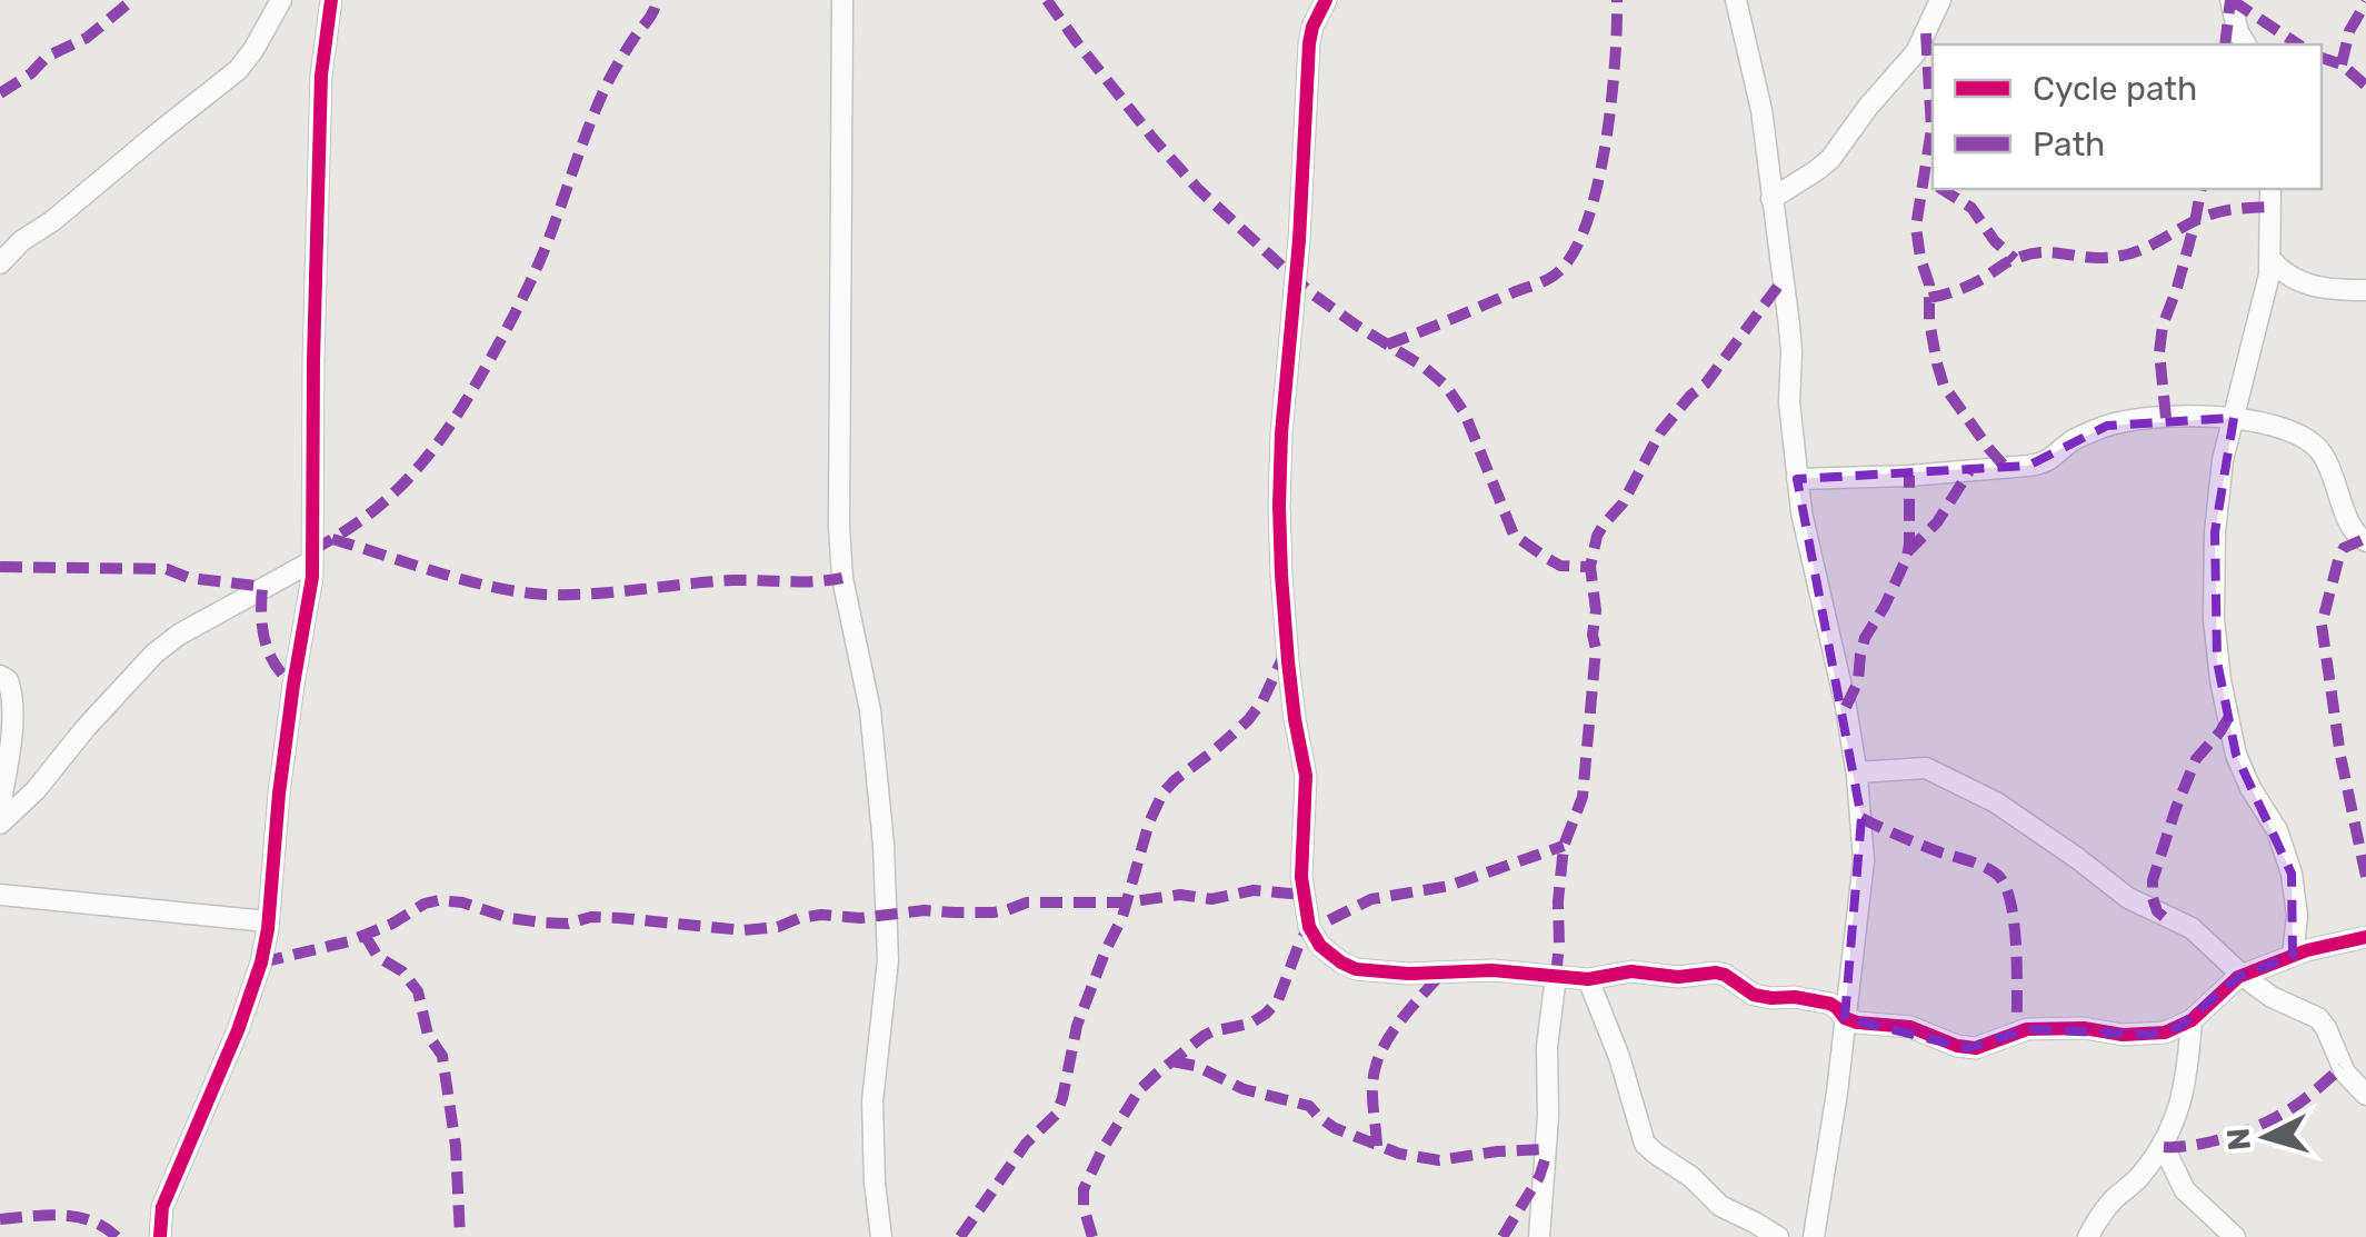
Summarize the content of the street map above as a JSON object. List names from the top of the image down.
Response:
{
  "legend": ["Cycle path", "Path"],
  "north": "left"
}
